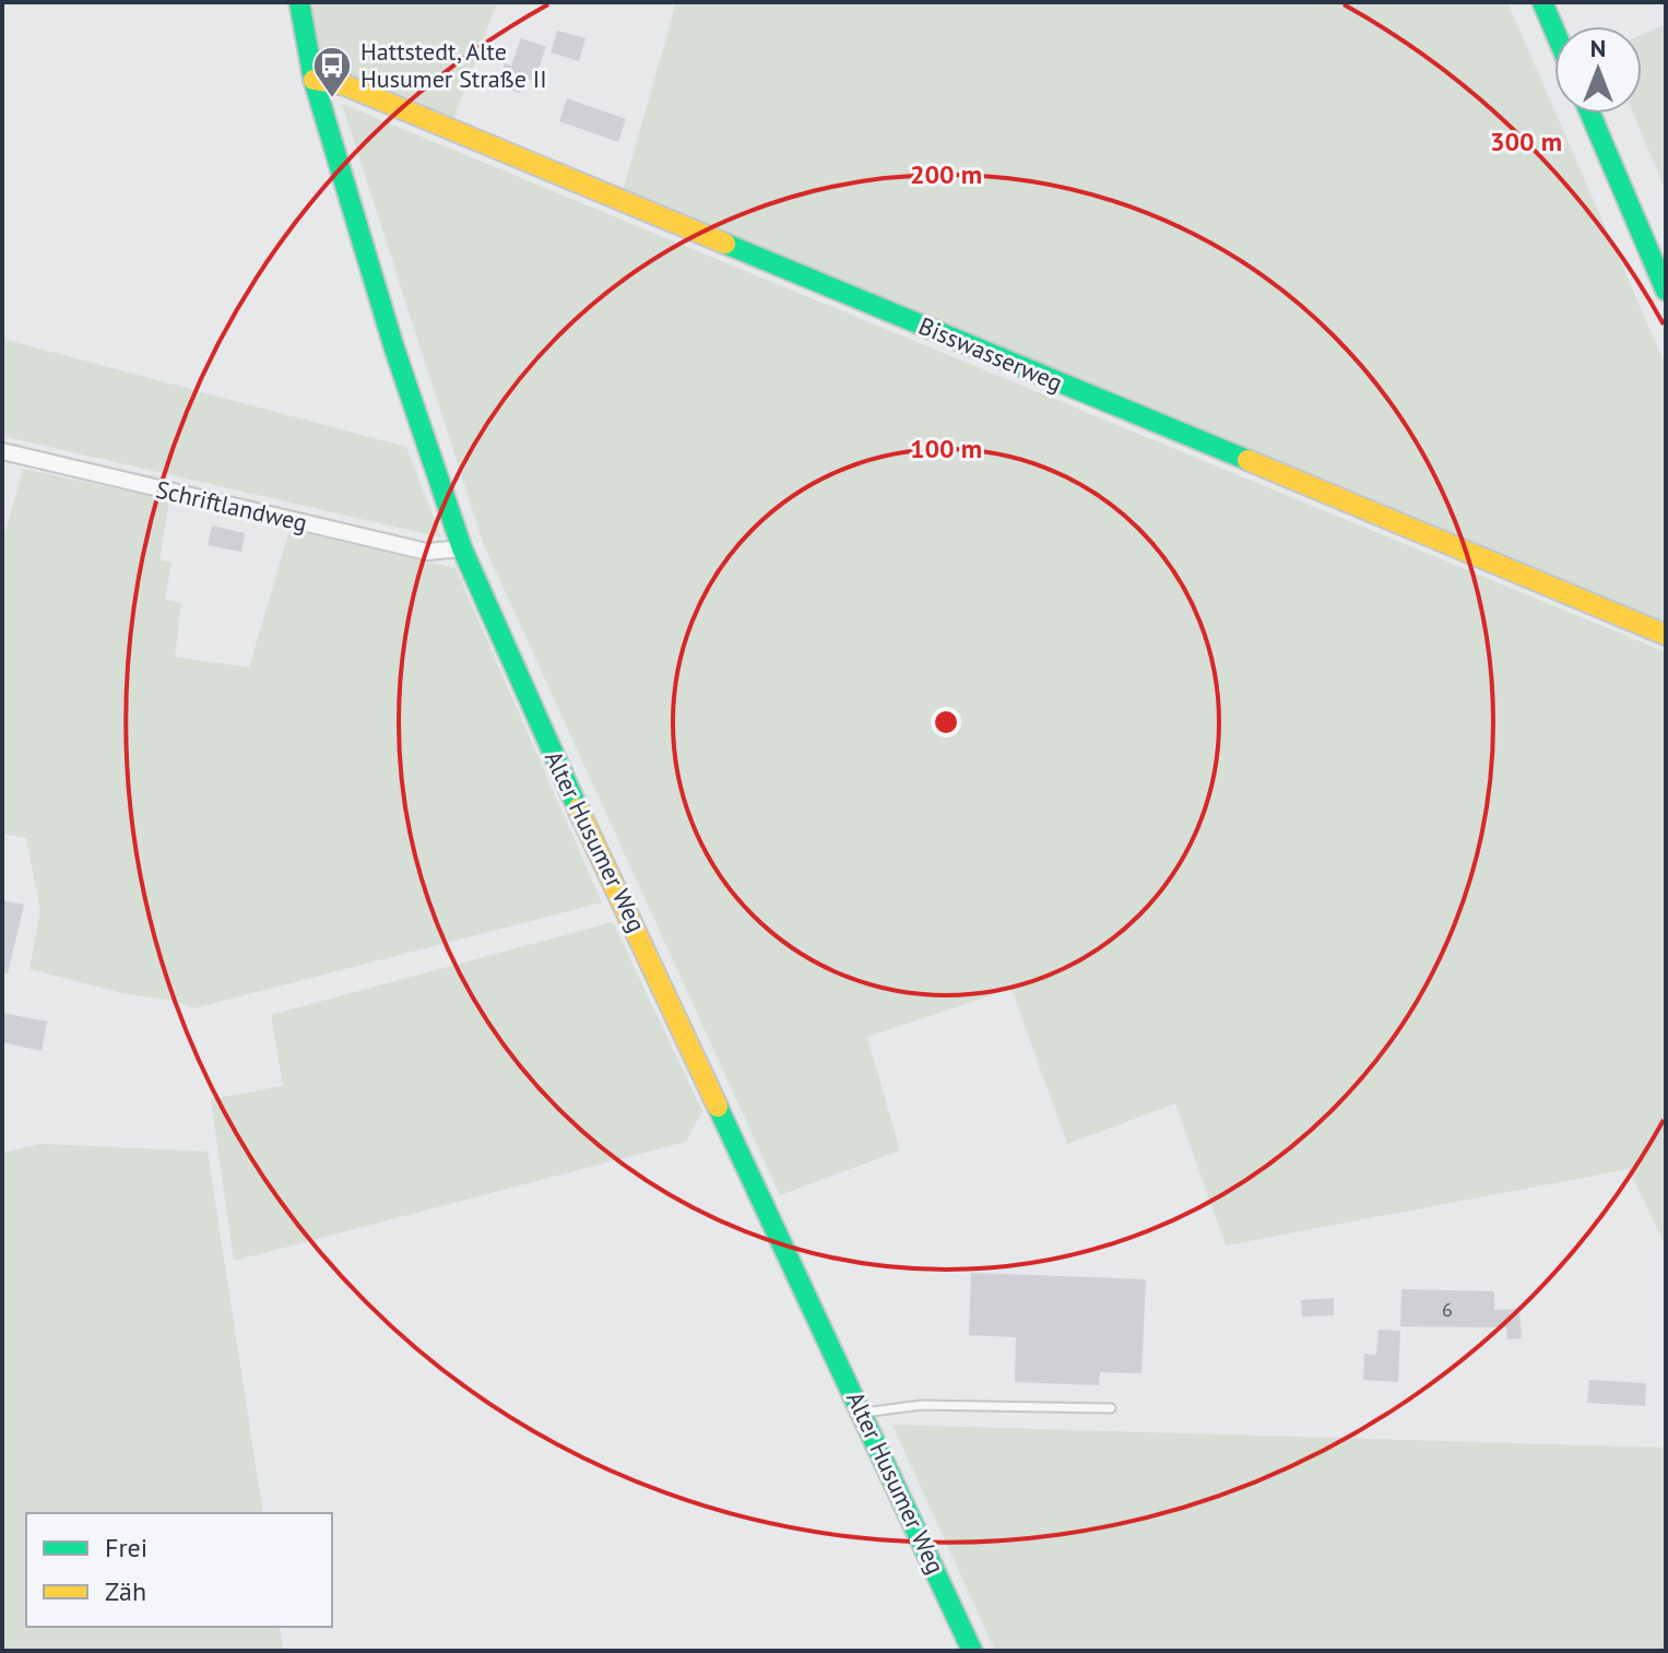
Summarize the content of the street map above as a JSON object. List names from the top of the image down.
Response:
{
  "streets": {
    "street": ["Bisswasserweg", "Schriftlandweg", "Alter Husumer Weg"]
  },
  "crossings": [
    ["Bisswasserweg", "Alter Husumer Weg"],
    ["Schriftlandweg", "Alter Husumer Weg"]
  ],
  "places": {
    "bus stop": ["Hattstedt, Alte Husumer Straße II"]
  },
  "house_numbers": ["6"],
  "legend": ["Frei", "Zäh"],
  "north": "top",
  "rings": ["300 m", "200 m", "100 m"]
}
